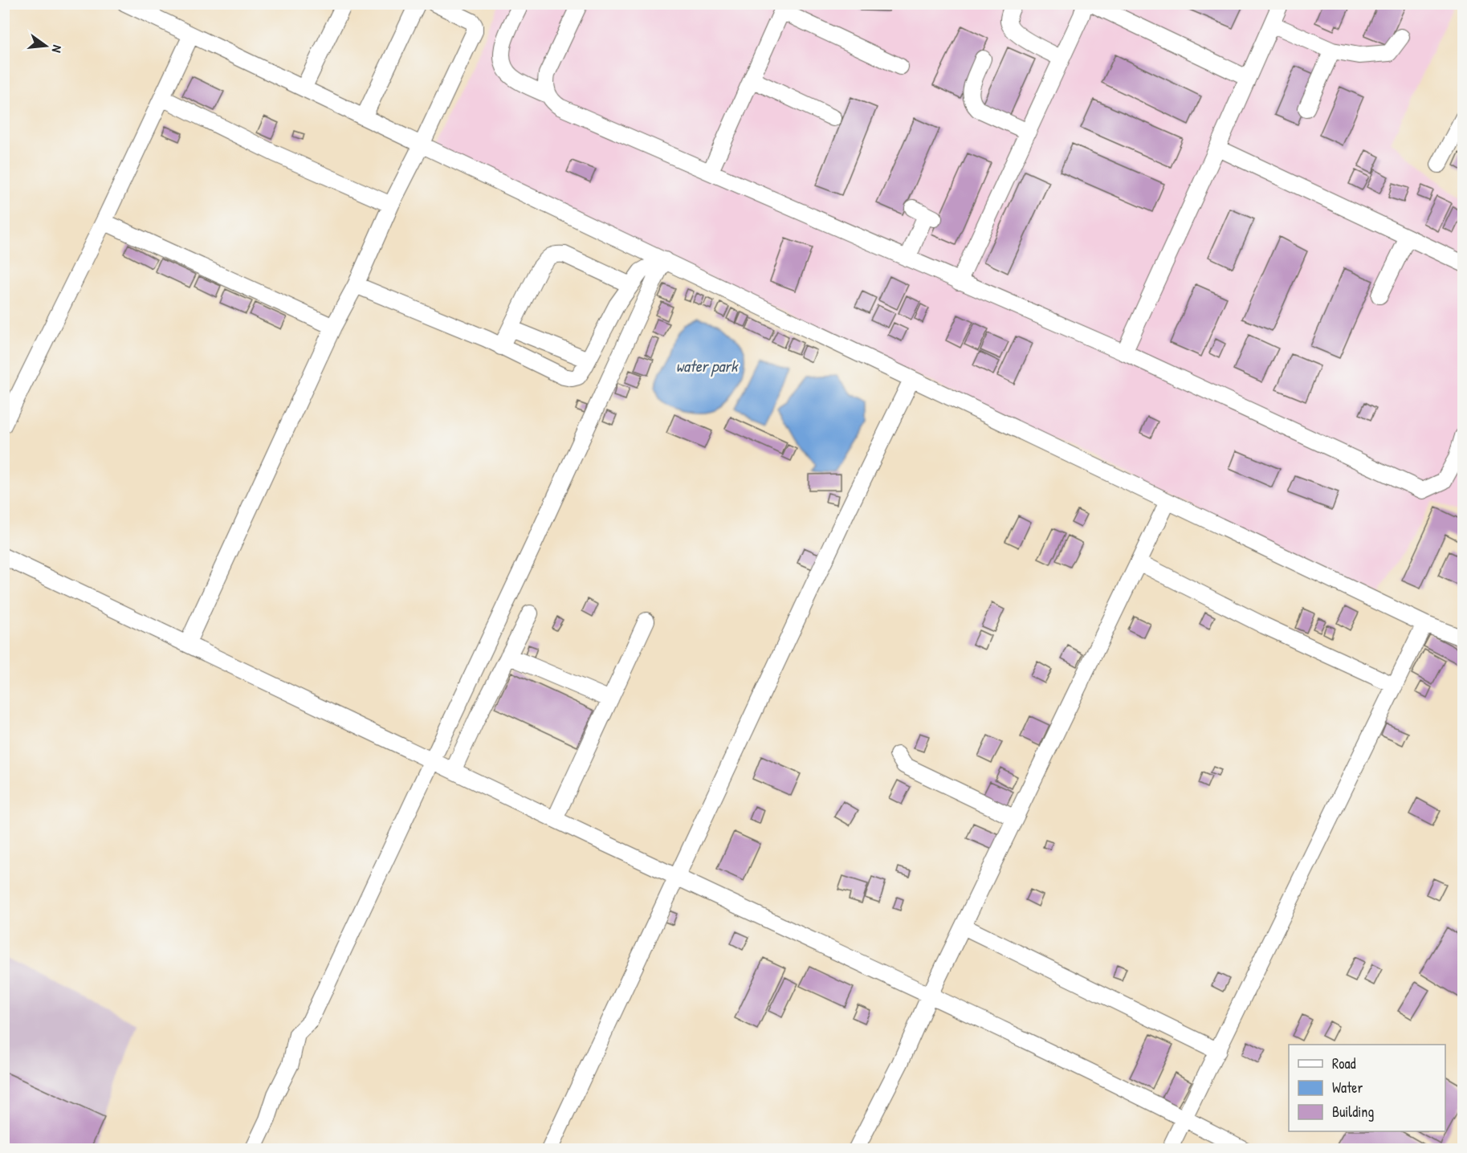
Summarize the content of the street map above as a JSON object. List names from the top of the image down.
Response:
{
  "water": ["water park"],
  "legend": ["Road", "Water", "Building"],
  "north": "right"
}
